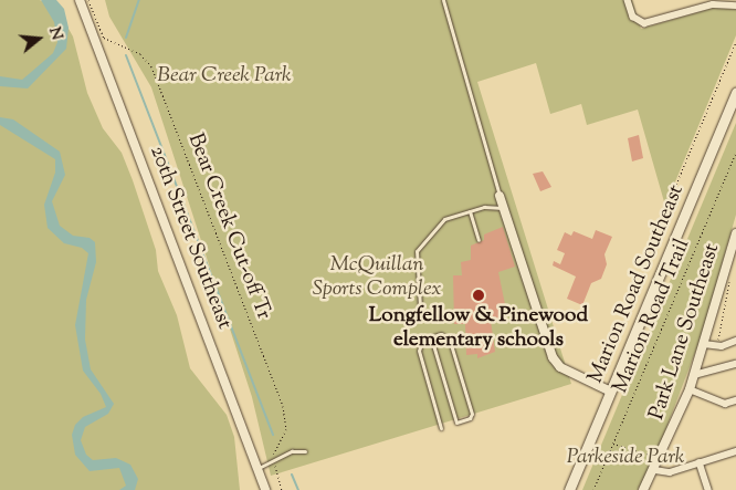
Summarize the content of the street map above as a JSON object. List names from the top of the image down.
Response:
{
  "streets": {
    "main road": ["Marion Road Southeast"],
    "street": ["20th Street Southeast", "Park Lane Southeast"],
    "path": ["Bear Creek Cut-off Tr", "Marion Road Trail"]
  },
  "parks": ["Bear Creek Park", "McQuillan Sports Complex", "Parkeside Park"],
  "places": ["Longfellow & Pinewood elementary schools"],
  "north": "right"
}
